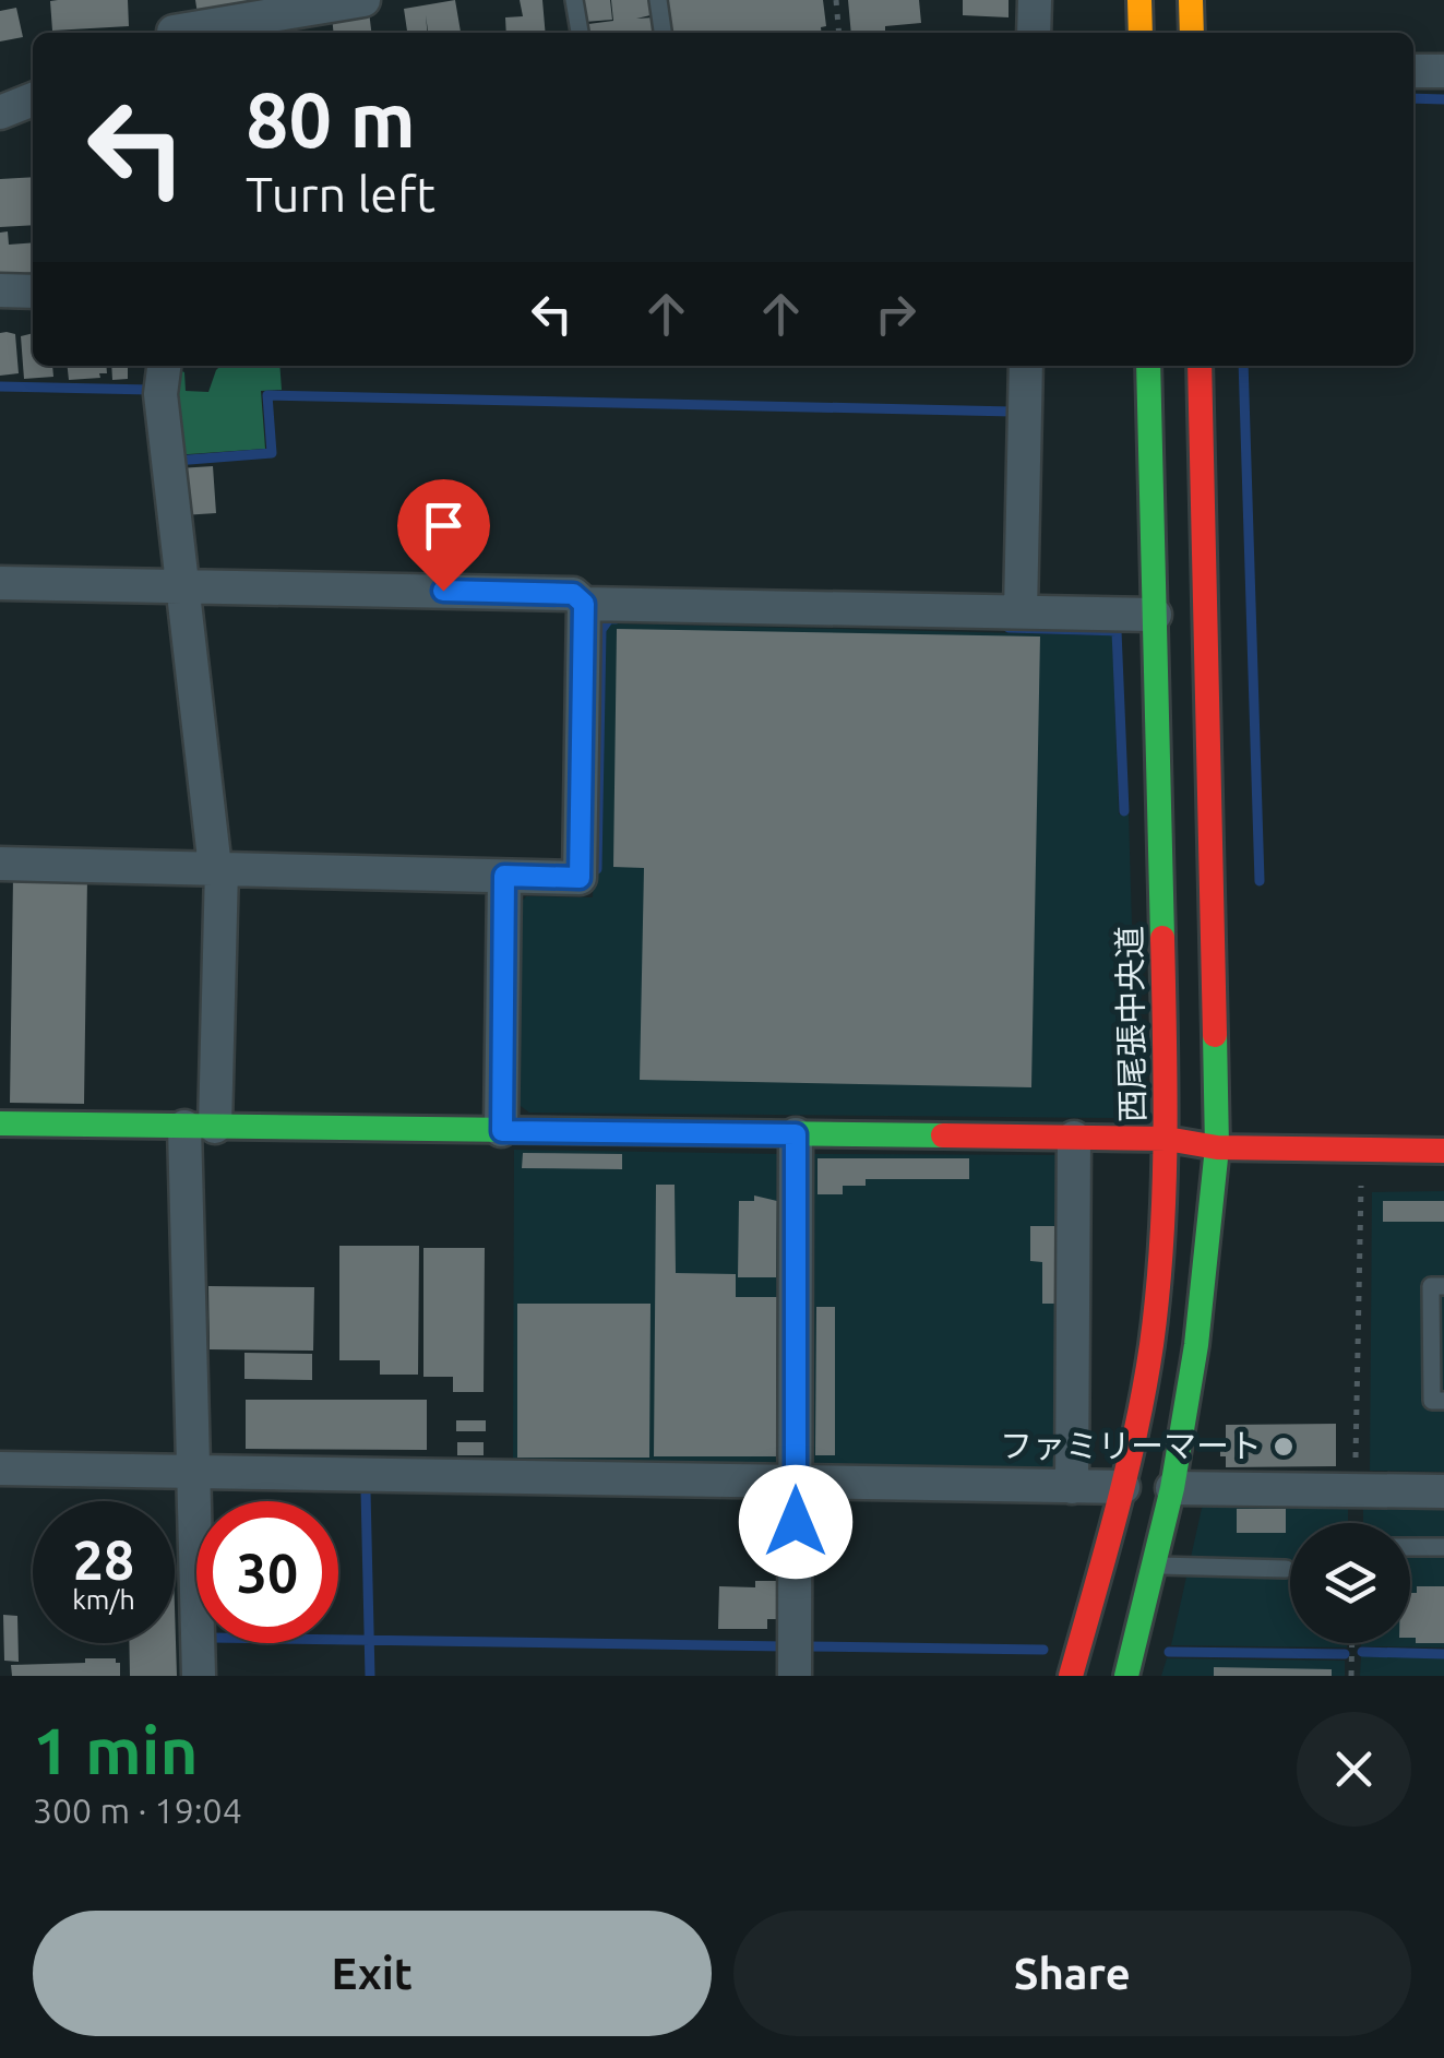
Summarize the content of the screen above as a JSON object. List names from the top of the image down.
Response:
{
  "streets": {
    "main road": ["西尾張中央道"]
  },
  "places": ["ファミリーマート"],
  "page": {
    "turn": ["80 m", "Turn left"],
    "speed": "28 km/h",
    "limit": "30",
    "heading": ["1 min", "300 m · 19:04"],
    "buttons": ["Exit", "Share"]
  }
}
